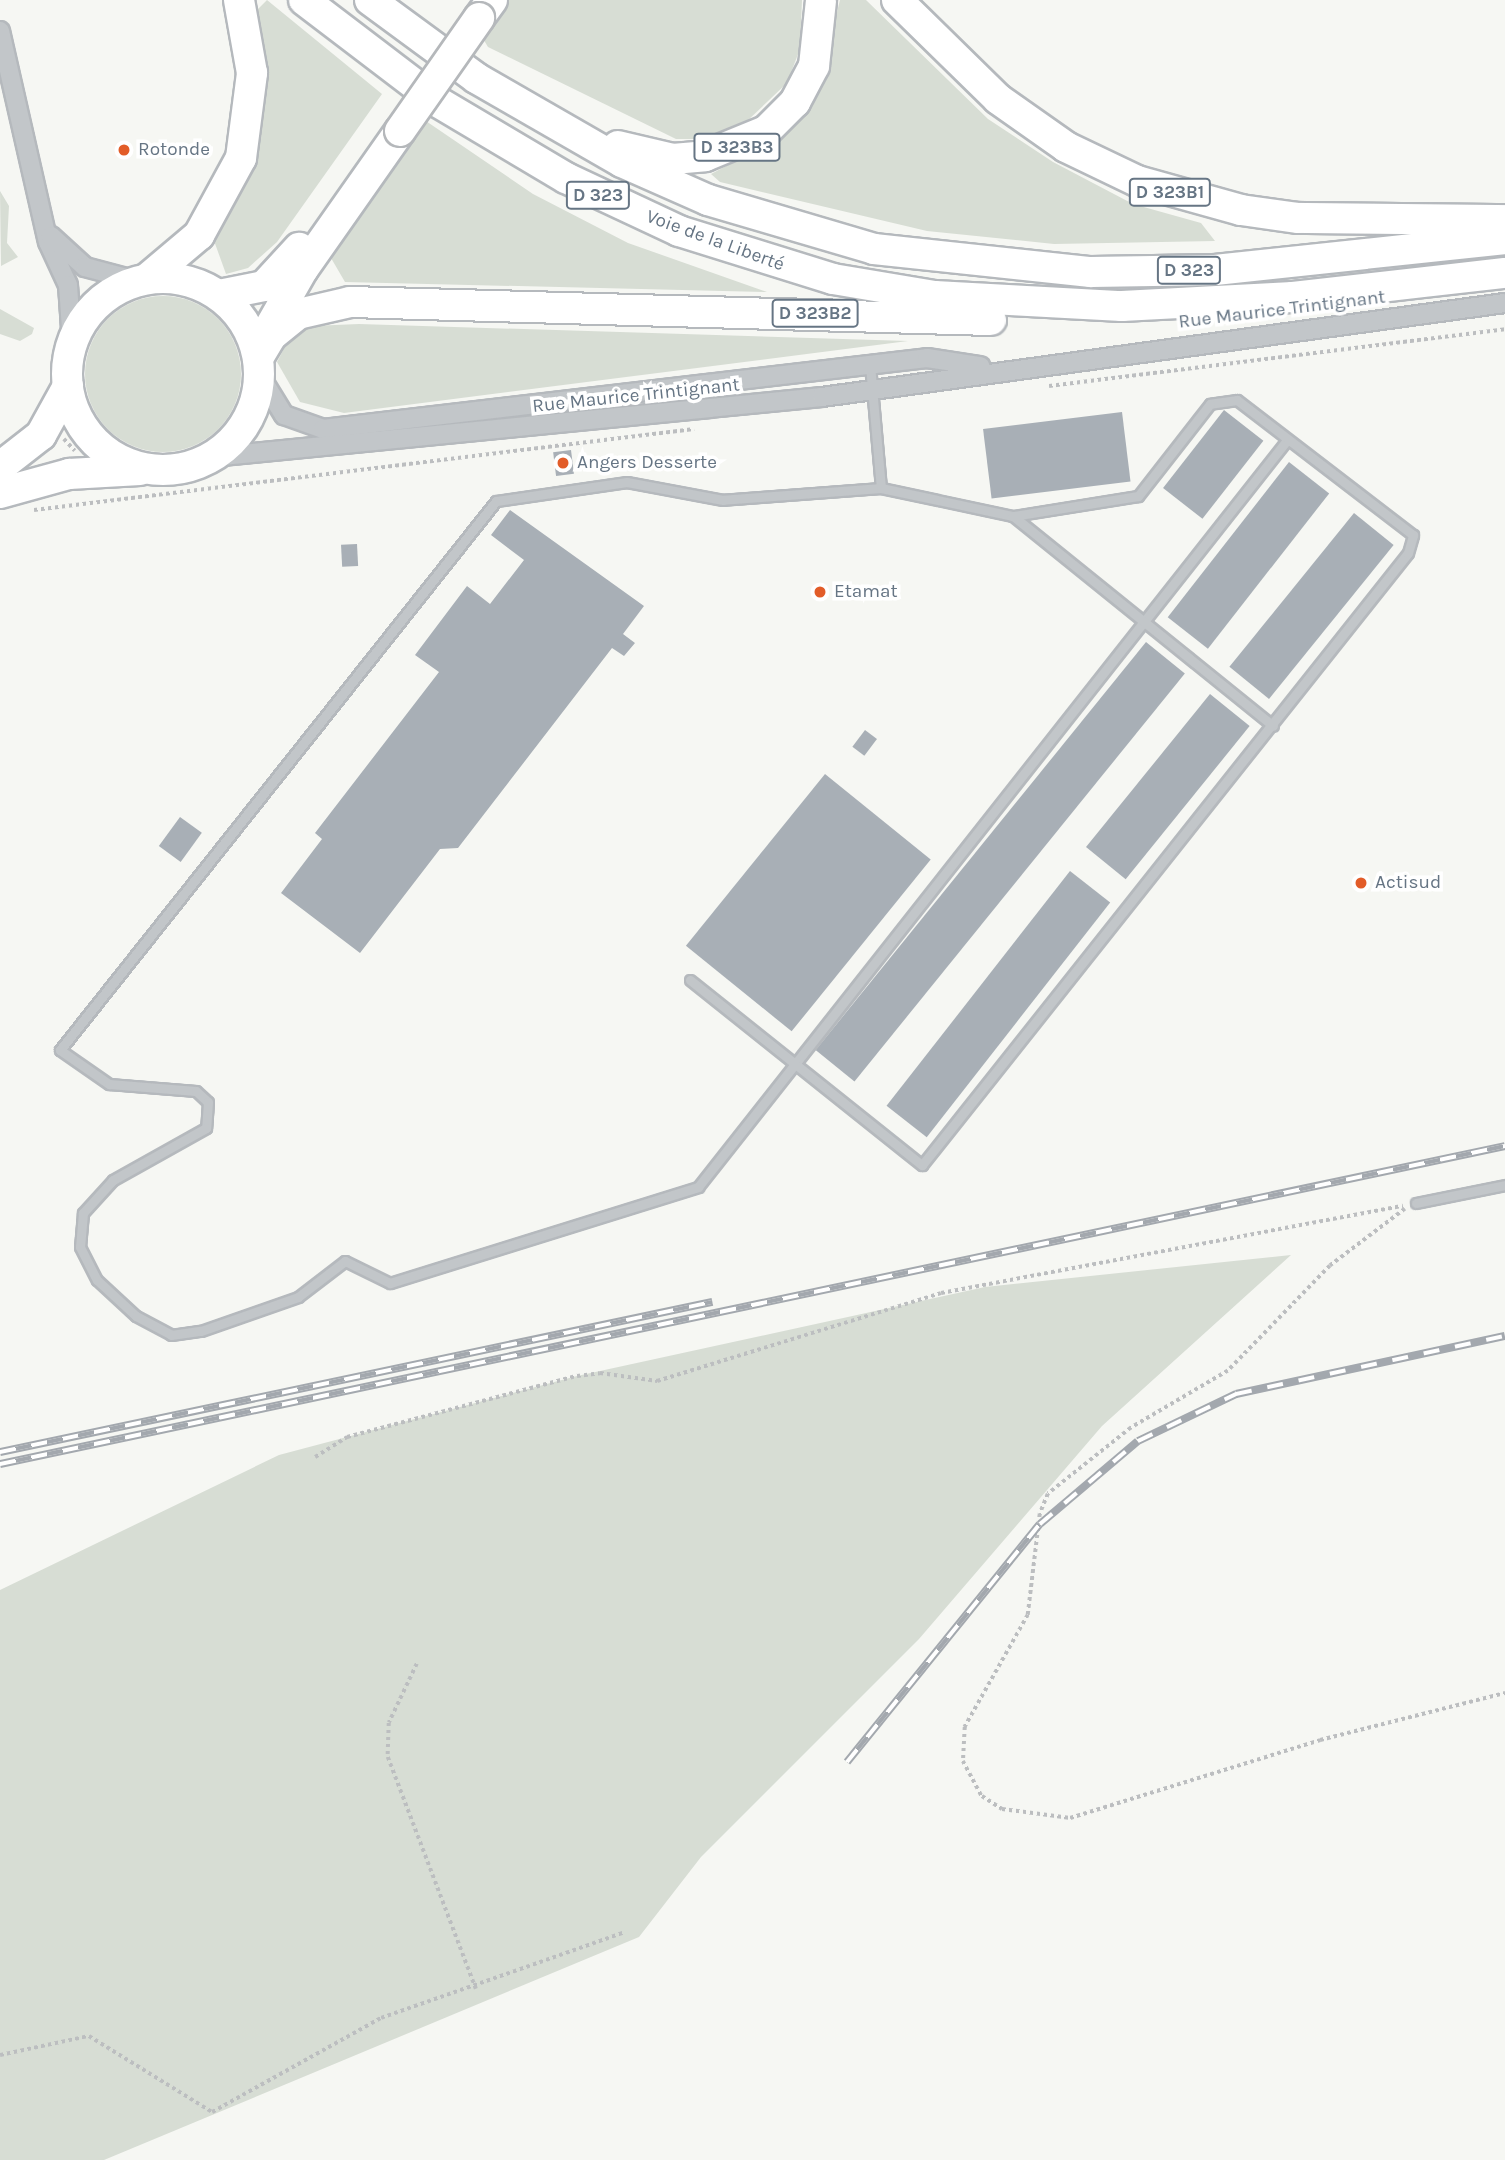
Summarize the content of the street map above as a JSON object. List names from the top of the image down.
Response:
{
  "streets": {
    "main road": [
      "D 323B3",
      "D 323B1",
      "D 323",
      "Voie de la Liberté",
      "D 323B2"
    ],
    "street": ["Rue Maurice Trintignant"]
  },
  "crossings": [
    ["D 323B3", "Voie de la Liberté"],
    ["D 323", "Voie de la Liberté"],
    ["D 323", "D 323B2"],
    ["Voie de la Liberté", "D 323B2"],
    ["Rue Maurice Trintignant", "D 323B2"]
  ],
  "places": [
    "Rotonde",
    "Angers Desserte",
    "Etamat",
    "Actisud"
  ]
}
